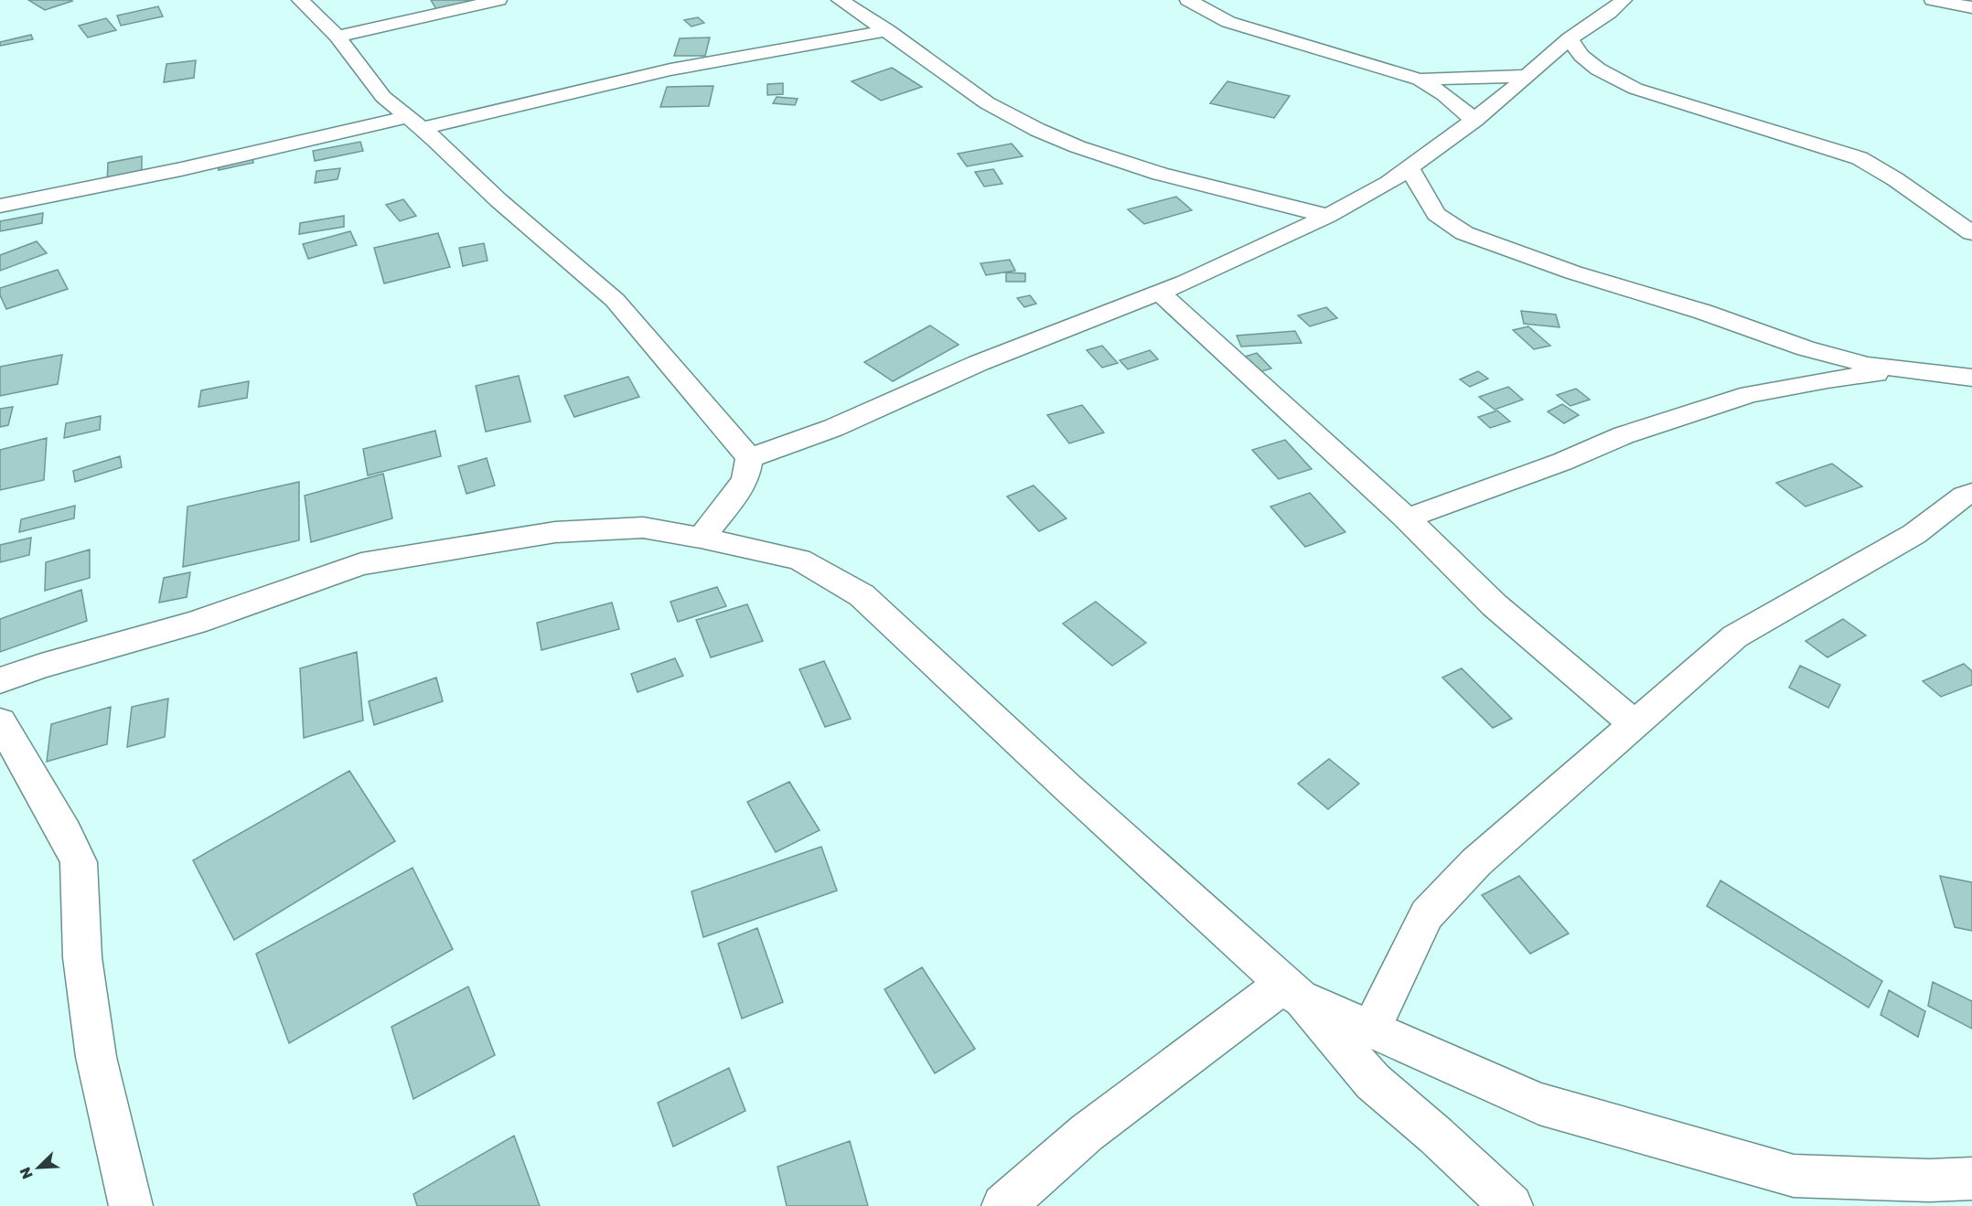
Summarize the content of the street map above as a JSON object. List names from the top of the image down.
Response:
{
  "north": "bottom left"
}
